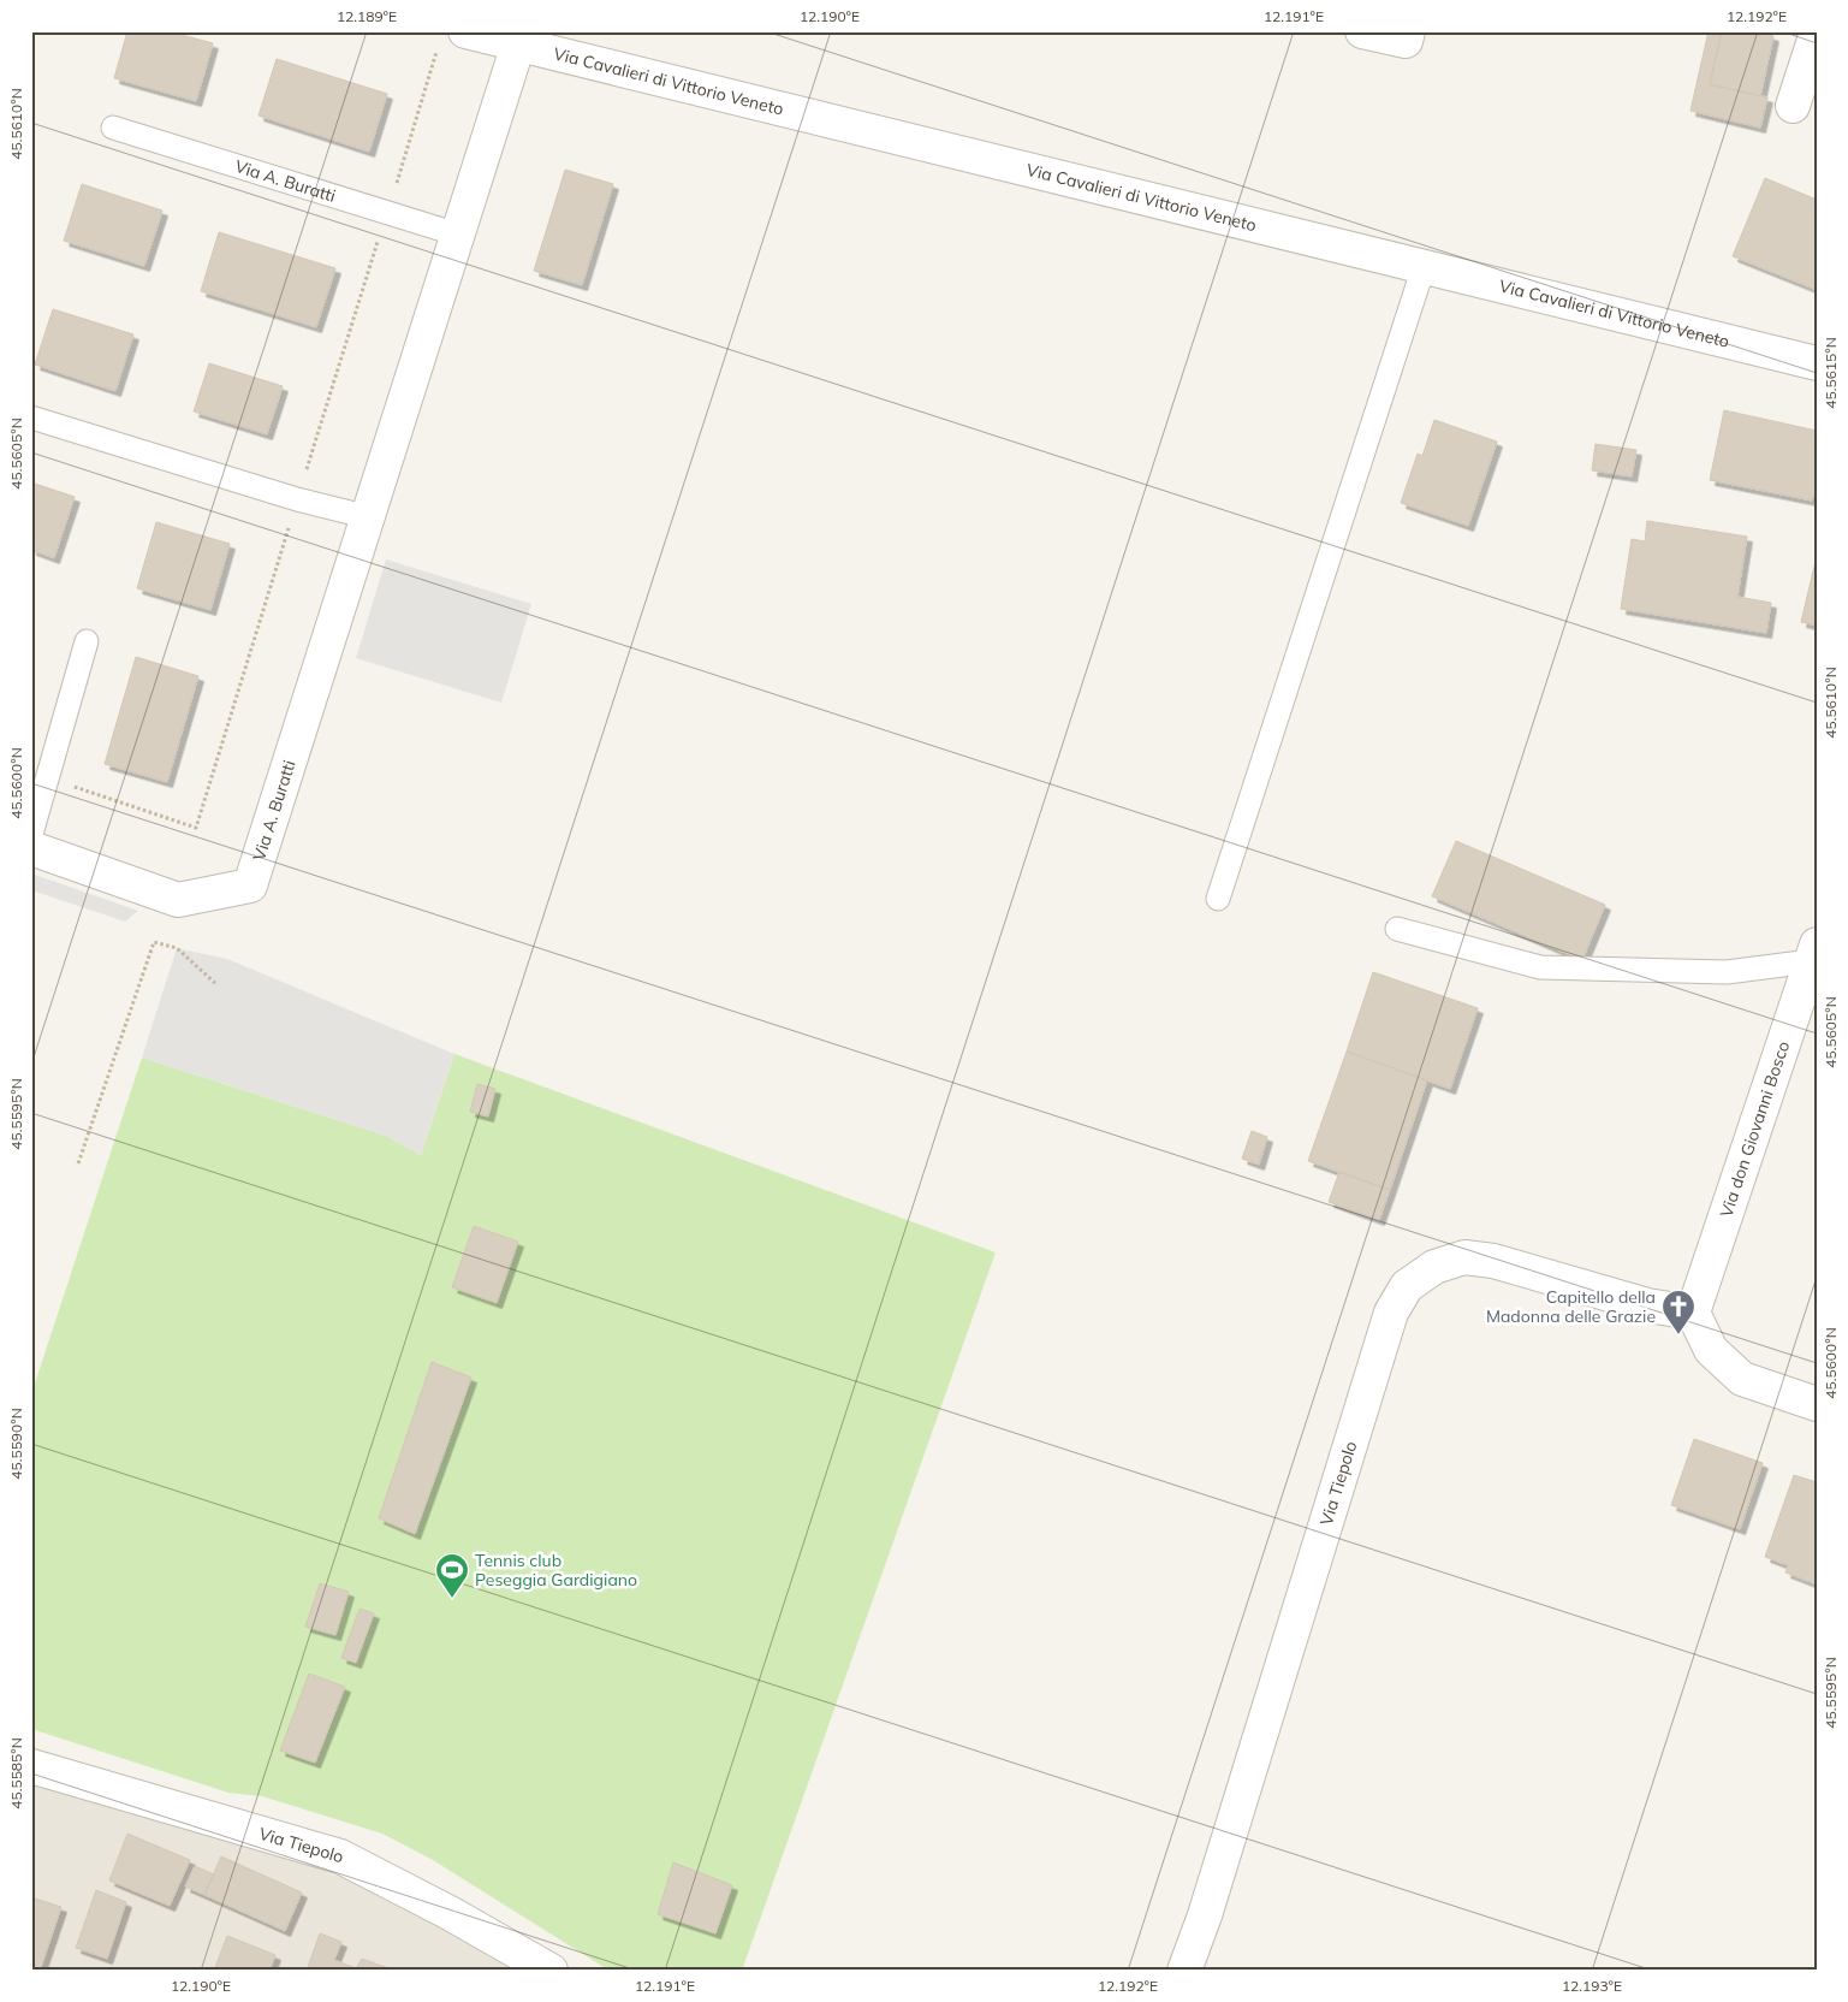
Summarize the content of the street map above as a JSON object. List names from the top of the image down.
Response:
{
  "streets": {
    "street": [
      "Via Cavalieri di Vittorio Veneto",
      "Via A. Buratti",
      "Via don Giovanni Bosco",
      "Via Tiepolo"
    ]
  },
  "crossings": [
    ["Via Cavalieri di Vittorio Veneto", "Via A. Buratti"],
    ["Via don Giovanni Bosco", "Via Tiepolo"]
  ],
  "places": {
    "church": ["Capitello della Madonna delle Grazie"],
    "sports": ["Tennis club Peseggia Gardigiano"]
  },
  "coordinates": [
    "12.189°E",
    "12.190°E",
    "12.191°E",
    "12.192°E",
    "45.5610°N",
    "45.5615°N",
    "45.5605°N",
    "45.5600°N",
    "45.5595°N",
    "45.5590°N",
    "45.5585°N",
    "12.193°E"
  ]
}
